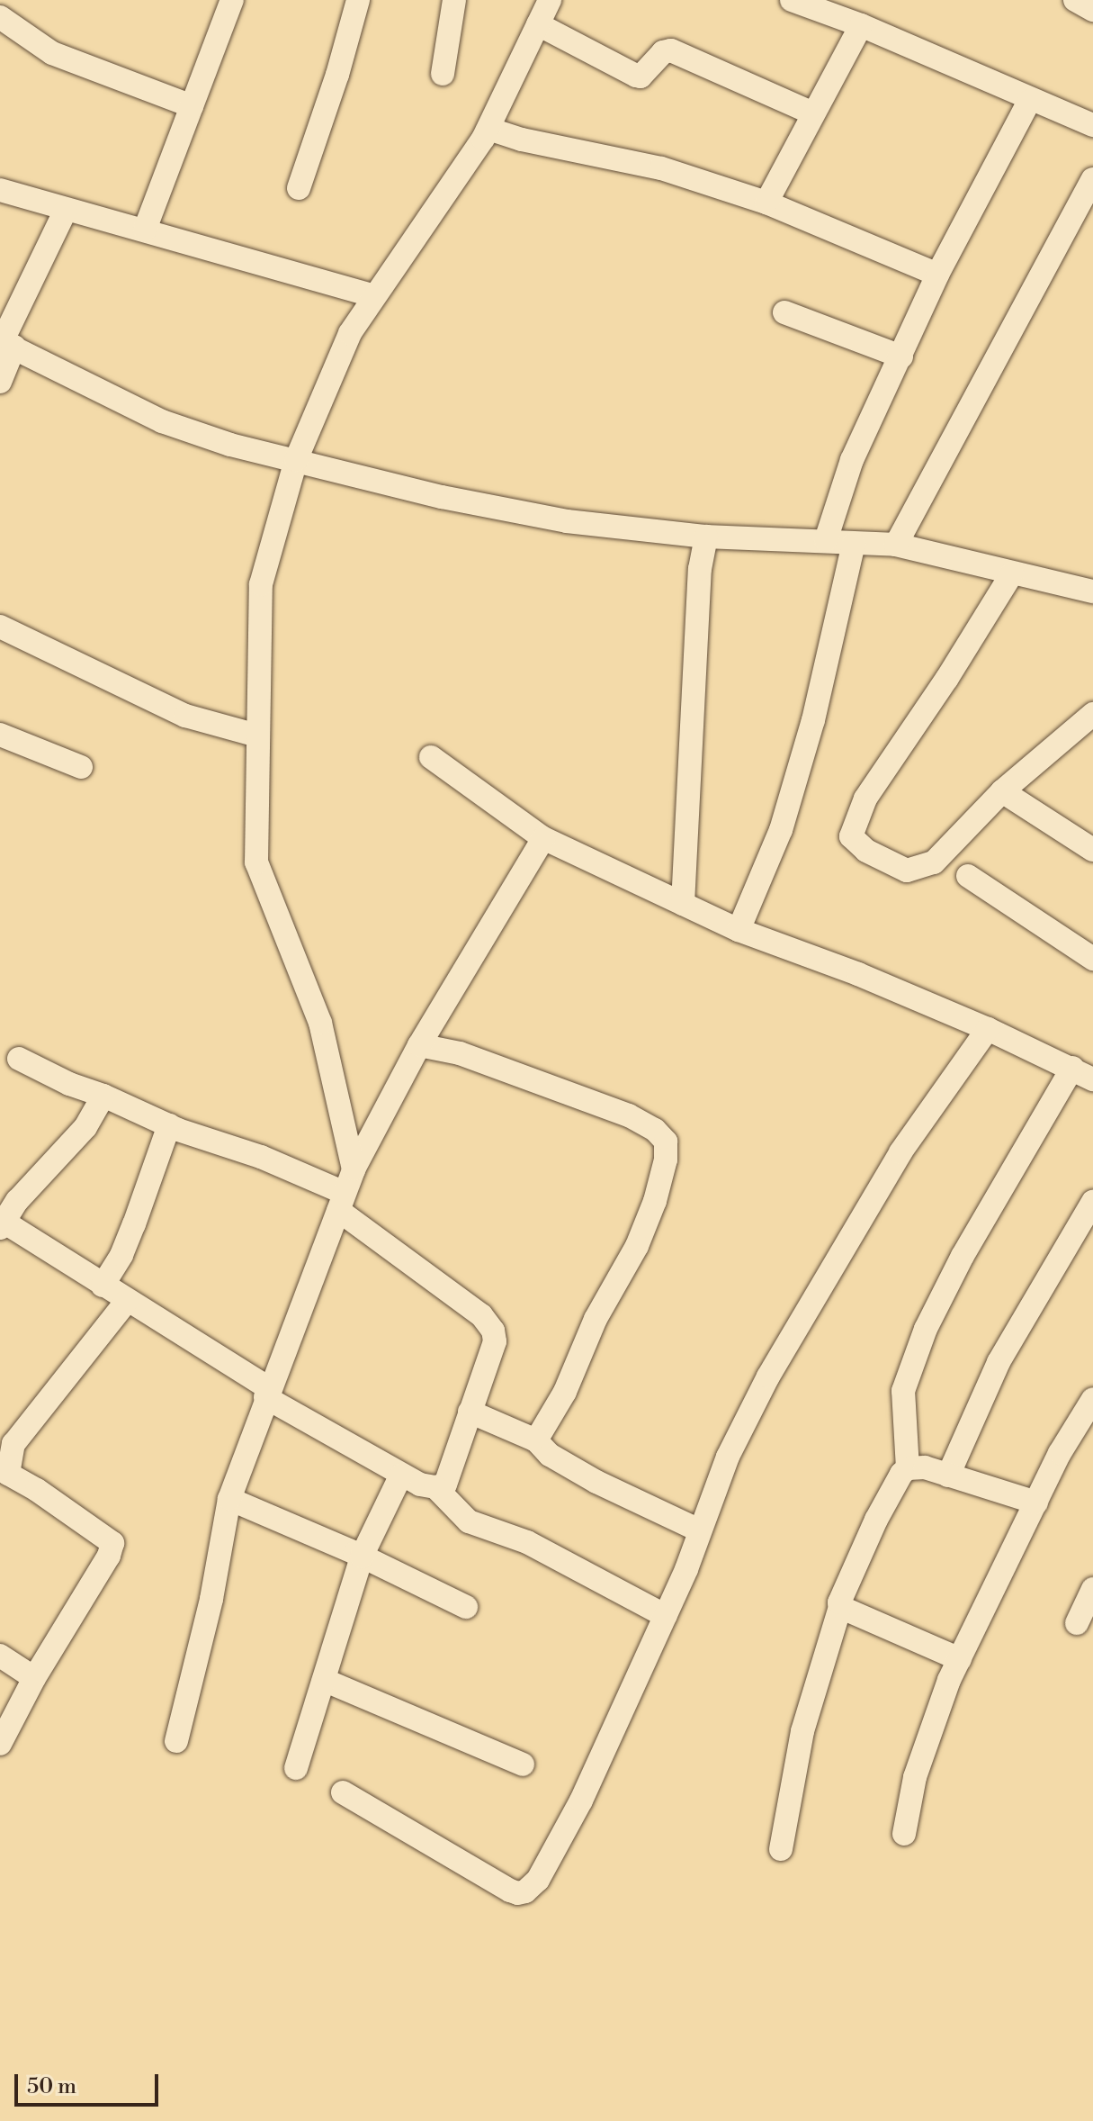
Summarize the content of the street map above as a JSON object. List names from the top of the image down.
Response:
{
  "scale_bar": "50 m"
}
